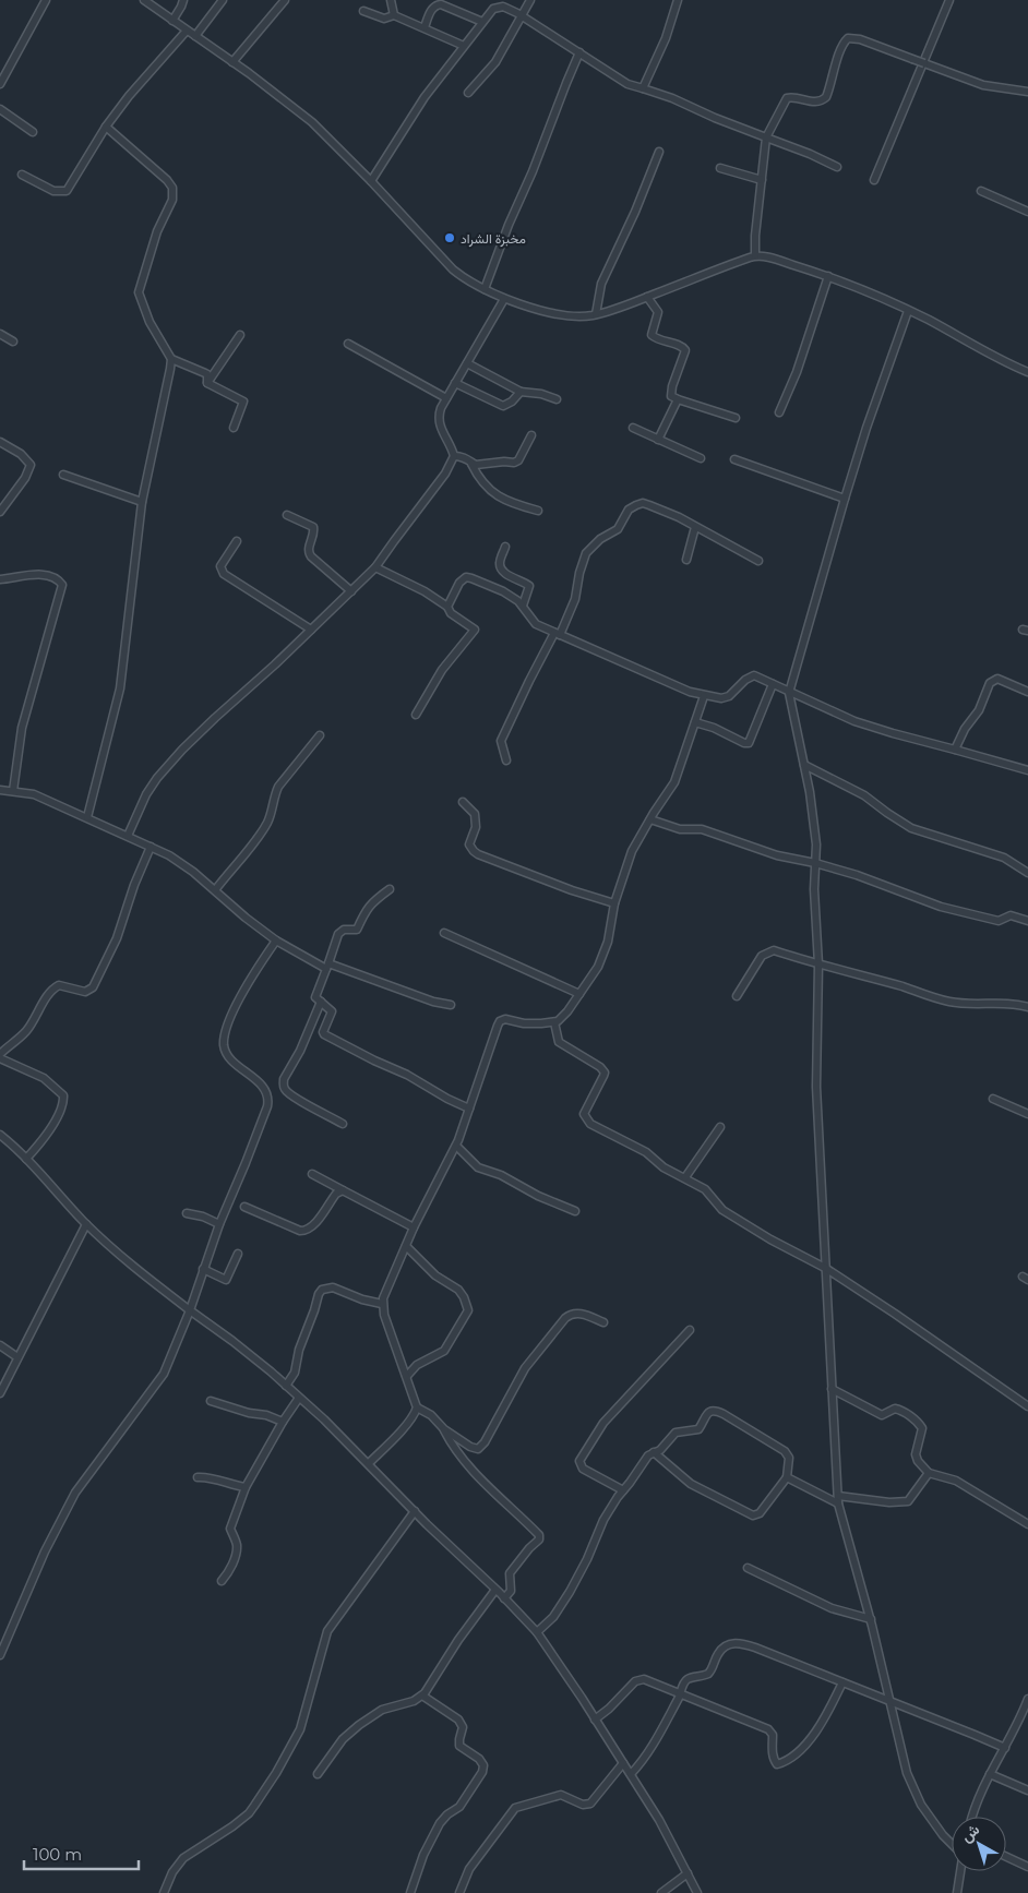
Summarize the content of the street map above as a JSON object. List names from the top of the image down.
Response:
{
  "places": ["مخبزة الشراد"],
  "scale_bar": "100 m",
  "north": "top left"
}
